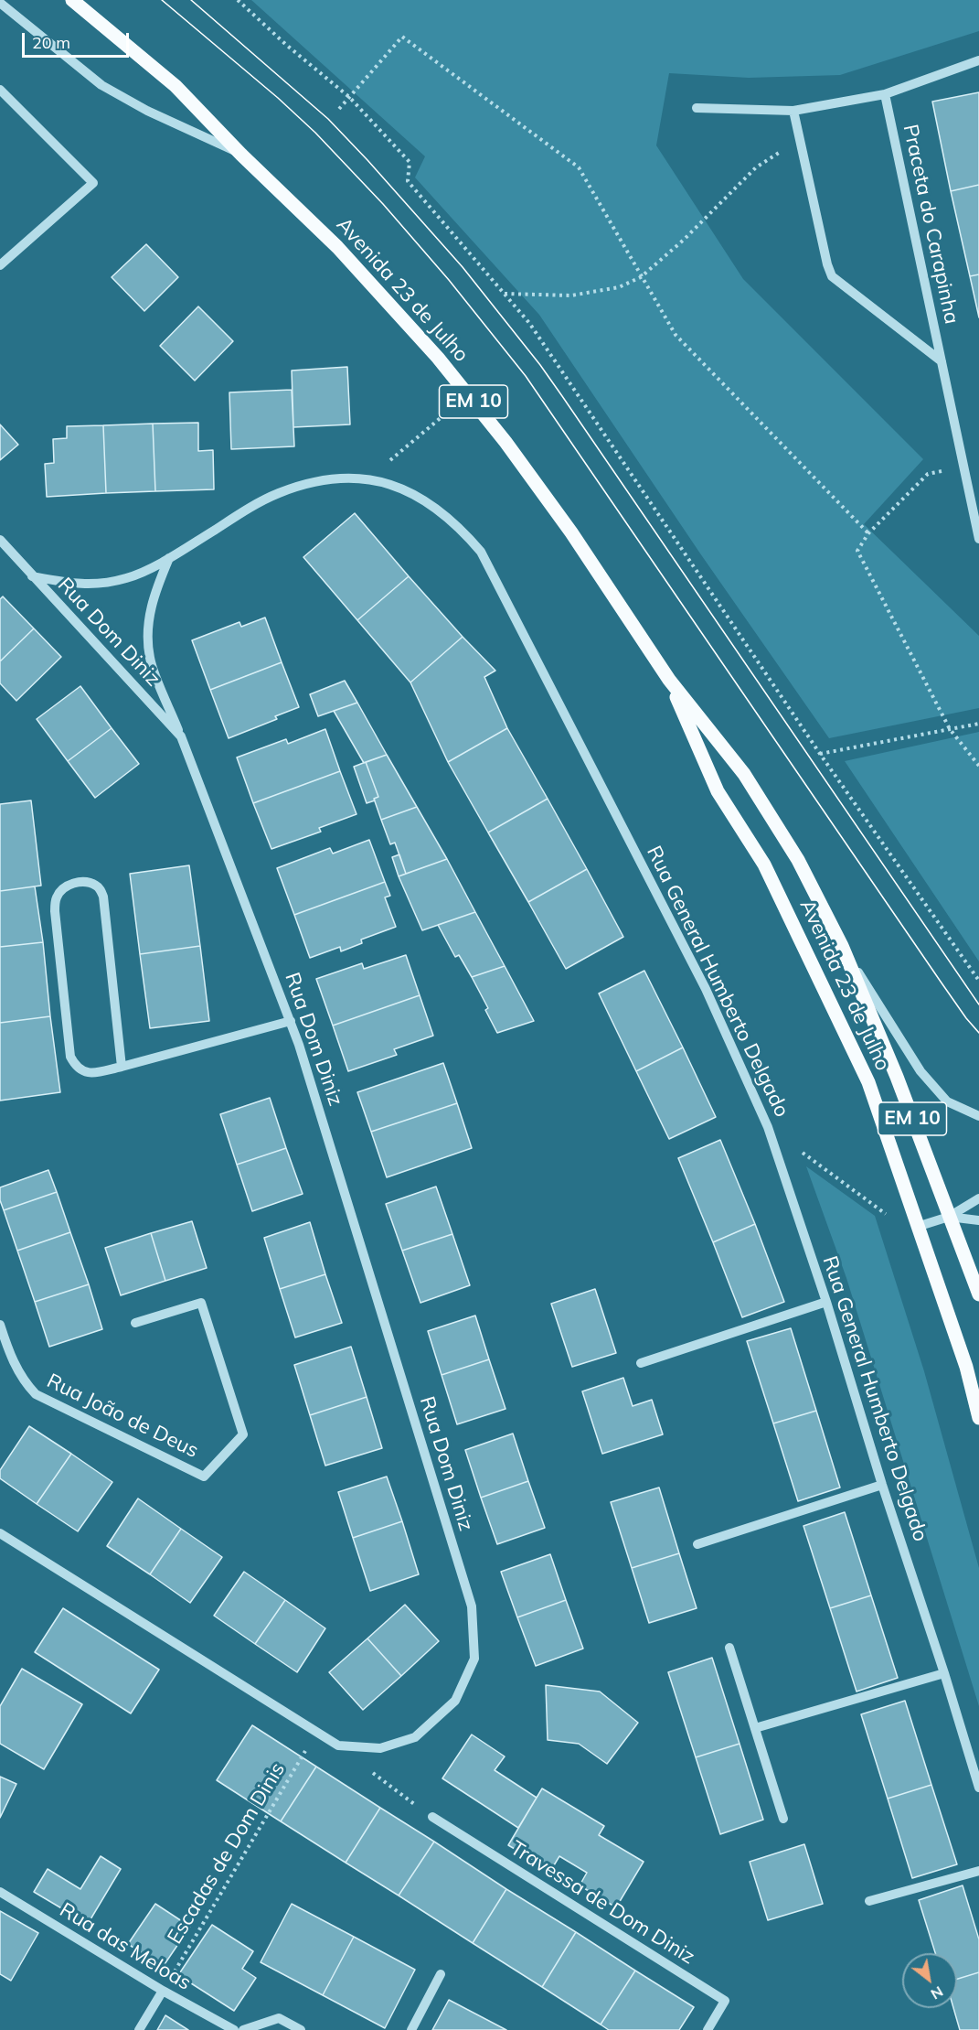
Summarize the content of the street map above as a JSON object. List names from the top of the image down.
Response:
{
  "streets": {
    "main road": ["Avenida 23 de Julho", "EM 10"],
    "street": [
      "Praceta do Carapinha",
      "Rua Dom Diniz",
      "Rua General Humberto Delgado",
      "Rua João de Deus",
      "Travessa de Dom Diniz",
      "Rua das Meloas"
    ],
    "path": ["Escadas de Dom Dinis"]
  },
  "crossings": [
    ["Rua Dom Diniz", "Rua General Humberto Delgado"],
    ["Rua Dom Diniz", "Escadas de Dom Dinis"],
    ["Escadas de Dom Dinis", "Rua das Meloas"]
  ],
  "scale_bar": "20 m",
  "north": "bottom right"
}
